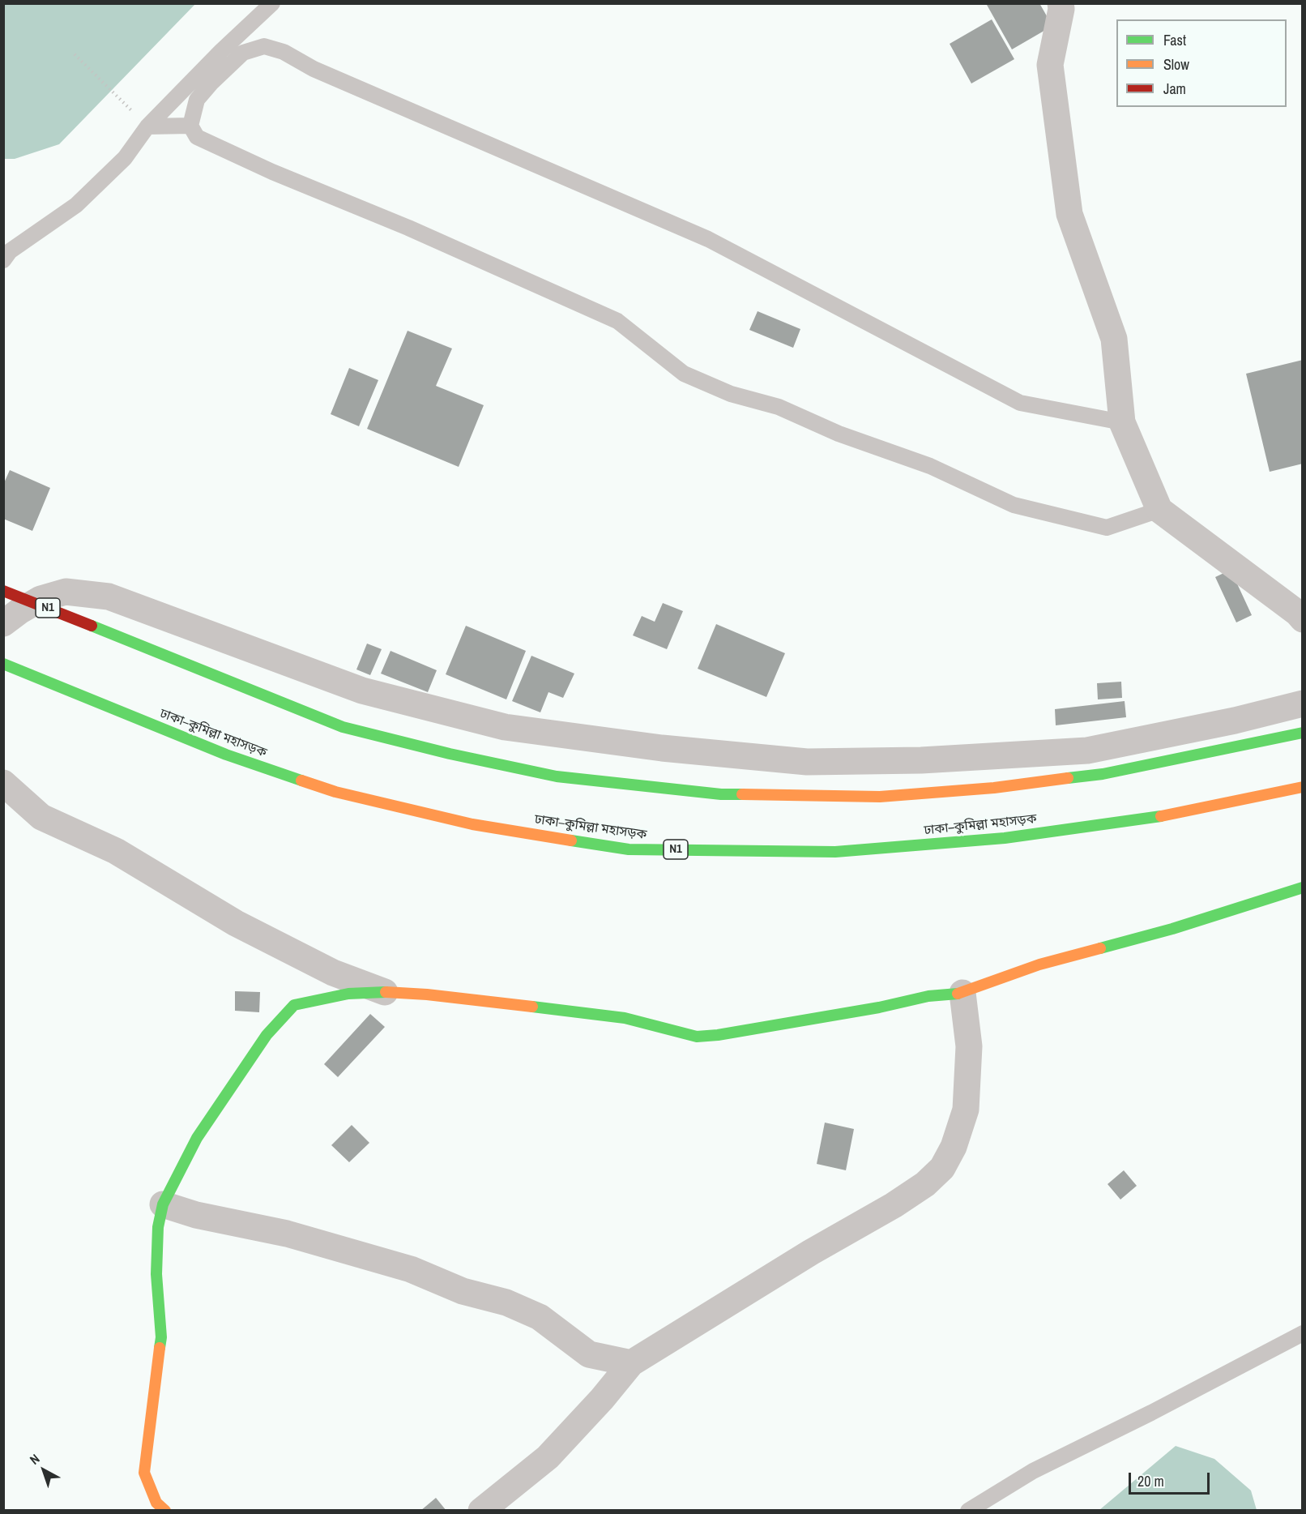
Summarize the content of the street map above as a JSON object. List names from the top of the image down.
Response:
{
  "streets": {
    "main road": ["N1", "ঢাকা–কুমিল্লা মহাসড়ক"]
  },
  "legend": ["Fast", "Slow", "Jam"],
  "scale_bar": "20 m",
  "north": "top left"
}
